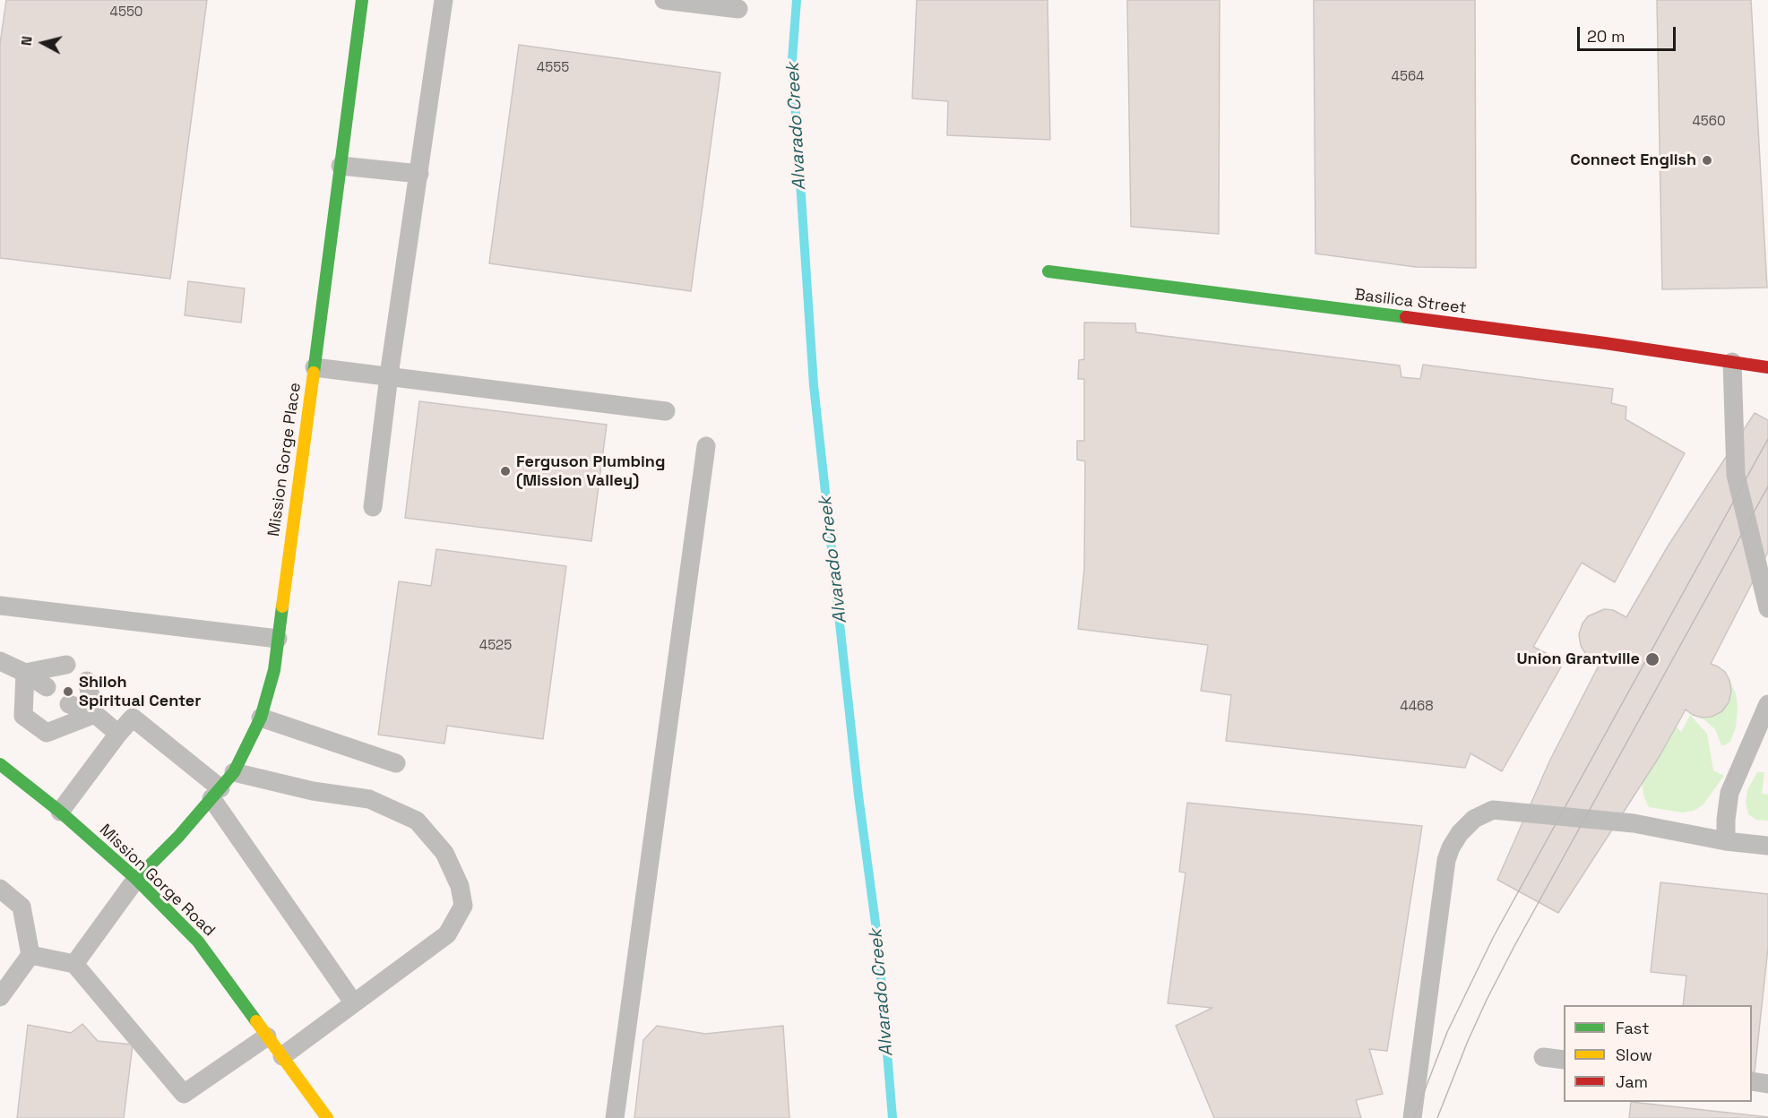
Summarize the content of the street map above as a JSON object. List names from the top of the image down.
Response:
{
  "streets": {
    "street": ["Basilica Street", "Mission Gorge Place", "Mission Gorge Road"]
  },
  "crossings": [
    ["Mission Gorge Place", "Mission Gorge Road"]
  ],
  "water": ["Alvarado Creek"],
  "places": [
    "Connect English",
    "Ferguson Plumbing (Mission Valley)",
    "Union Grantville",
    "Shiloh Spiritual Center"
  ],
  "house_numbers": [
    "4550",
    "4555",
    "4564",
    "4560",
    "4525",
    "4468"
  ],
  "legend": ["Fast", "Slow", "Jam"],
  "scale_bar": "20 m",
  "north": "left"
}
